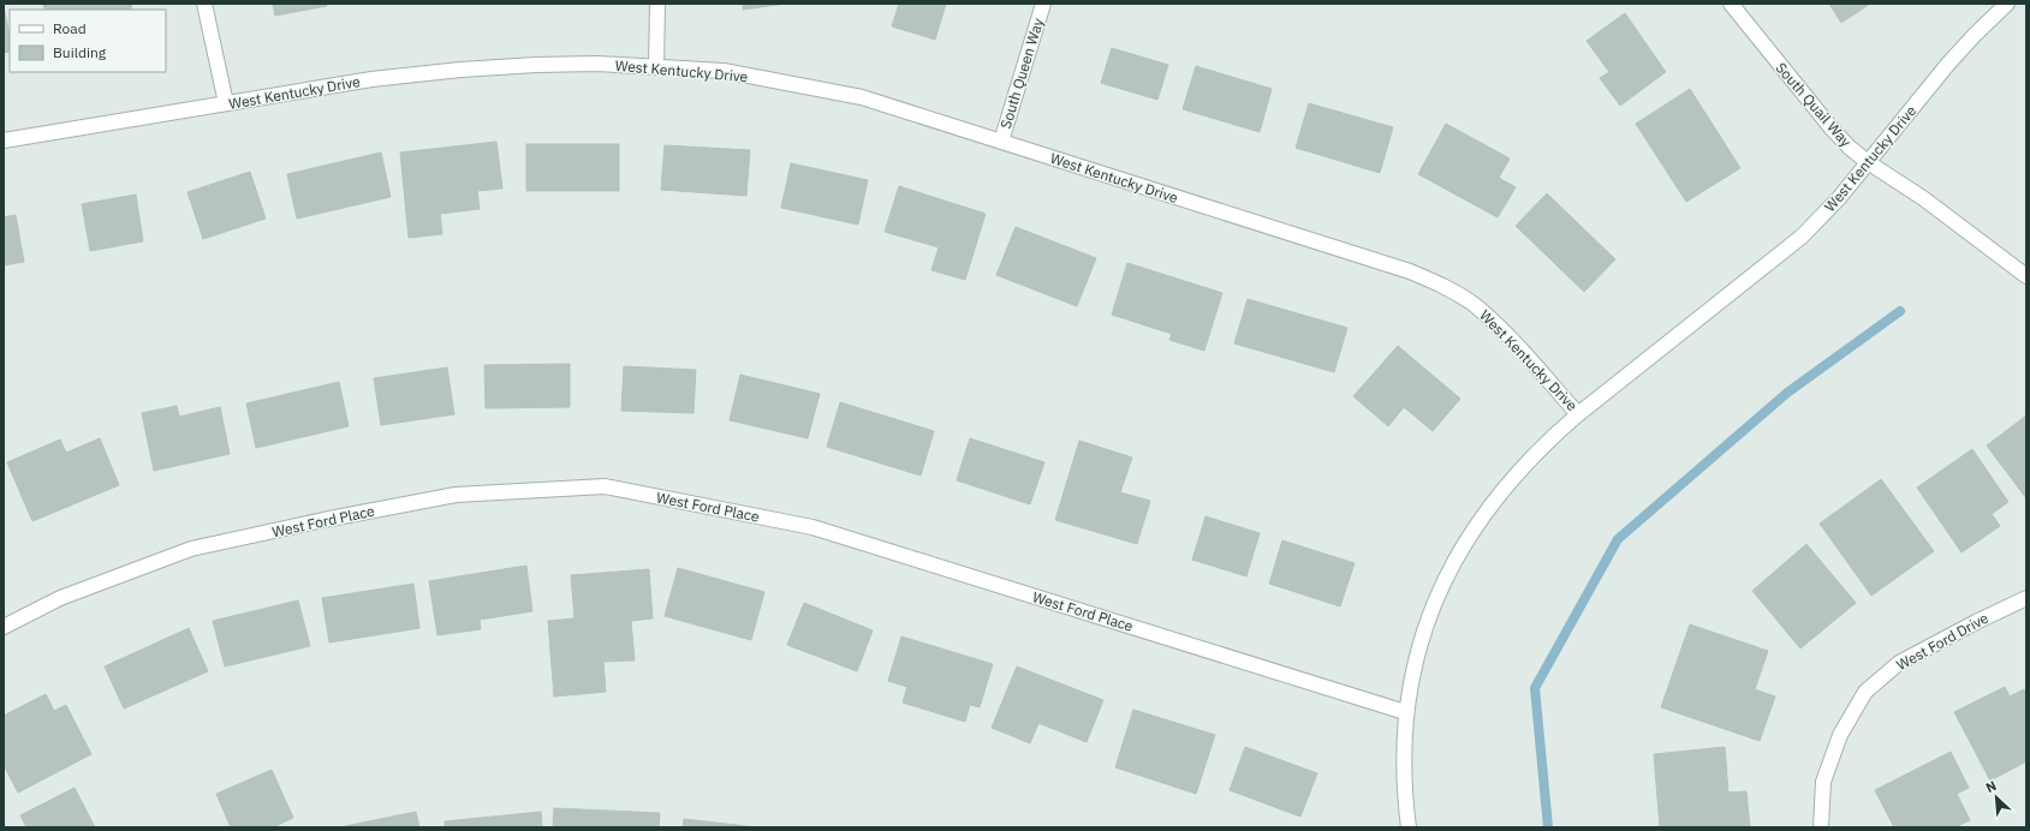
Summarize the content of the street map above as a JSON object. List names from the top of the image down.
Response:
{
  "streets": {
    "street": [
      "West Kentucky Drive",
      "South Queen Way",
      "South Quail Way",
      "West Ford Place",
      "West Ford Drive"
    ]
  },
  "crossings": [
    ["West Kentucky Drive", "South Queen Way"],
    ["West Kentucky Drive", "South Quail Way"]
  ],
  "legend": ["Road", "Building"],
  "north": "top left"
}
